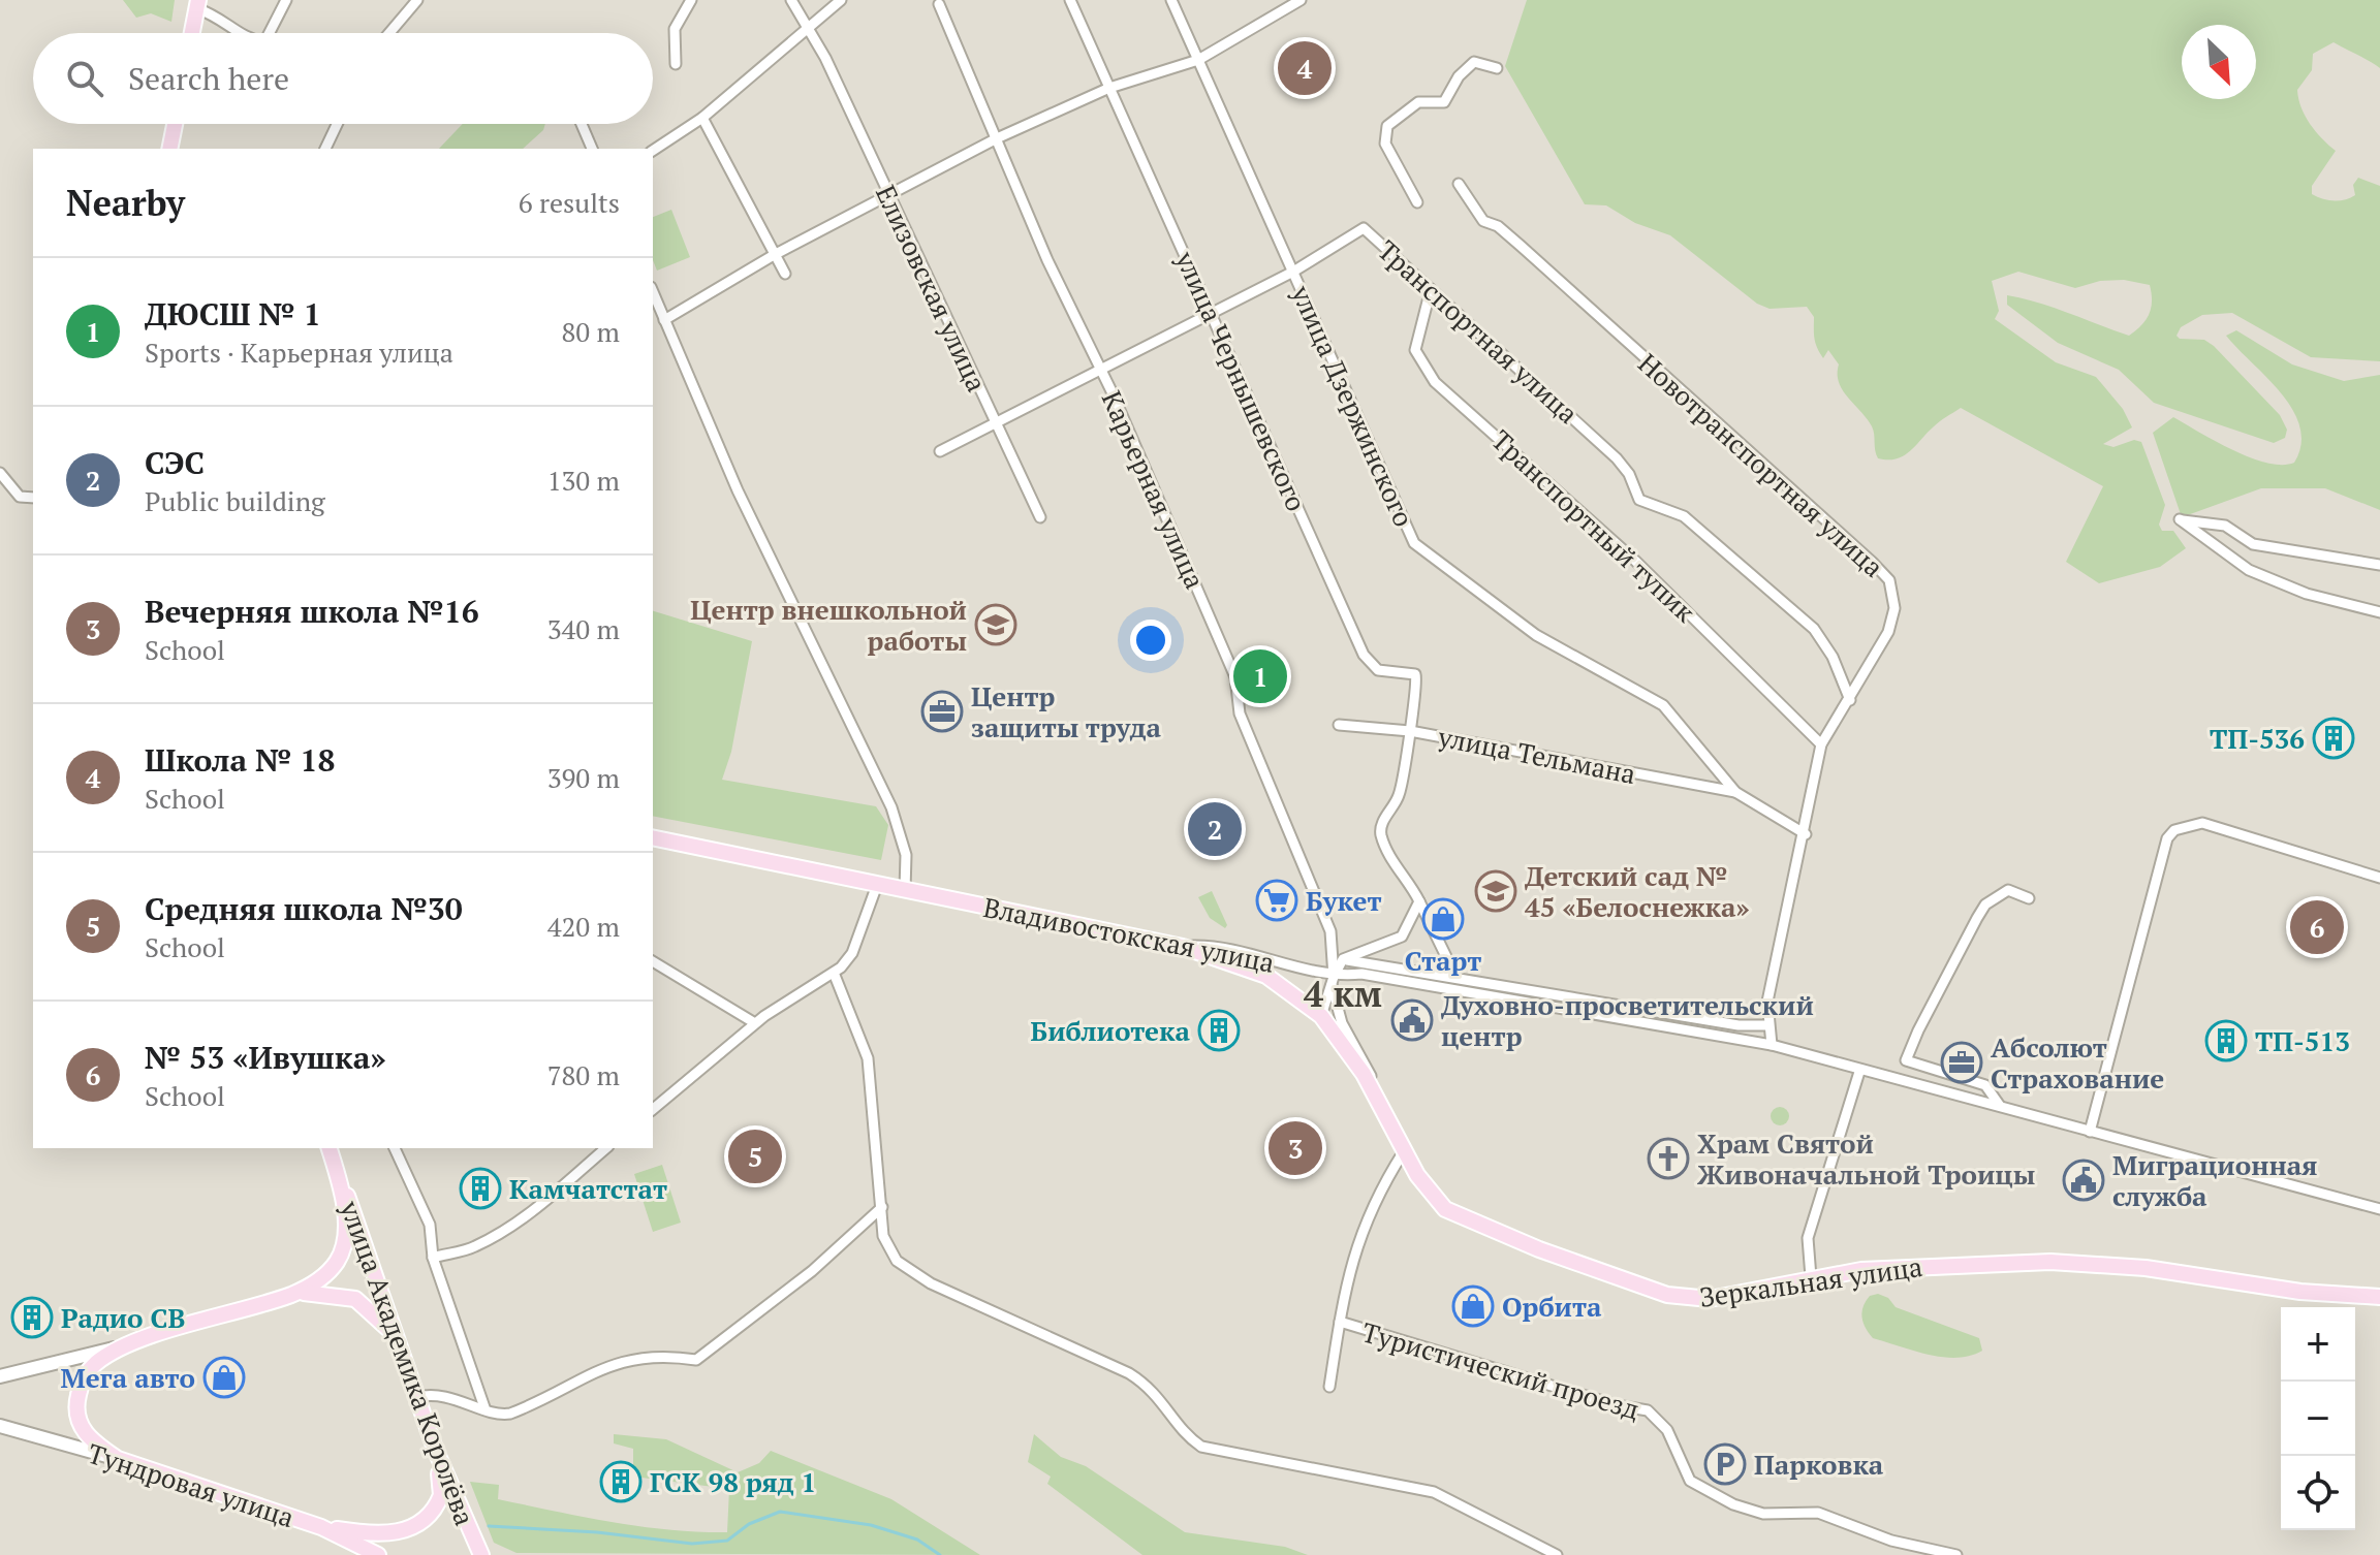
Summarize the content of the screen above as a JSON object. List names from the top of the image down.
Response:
{
  "streets": {
    "main road": [
      "Владивостокская улица",
      "Зеркальная улица",
      "улица Академика Королёва",
      "Тундровая улица"
    ],
    "street": [
      "Елизовская улица",
      "Транспортная улица",
      "улица Чернышевского",
      "улица Дзержинского",
      "Новотранспортная улица",
      "Карьерная улица",
      "Транспортный тупик",
      "улица Тельмана",
      "Туристический проезд"
    ]
  },
  "crossings": [
    ["Елизовская улица", "Транспортная улица"],
    ["Транспортная улица", "улица Чернышевского"],
    ["Транспортная улица", "улица Дзержинского"],
    ["Транспортная улица", "Новотранспортная улица"],
    ["Транспортная улица", "Карьерная улица"],
    ["Транспортная улица", "Транспортный тупик"],
    ["улица Чернышевского", "улица Тельмана"],
    ["улица Дзержинского", "Новотранспортная улица"],
    ["улица Дзержинского", "улица Тельмана"],
    ["Новотранспортная улица", "Транспортный тупик"],
    ["Новотранспортная улица", "Владивостокская улица"],
    ["Карьерная улица", "Владивостокская улица"],
    ["Карьерная улица", "Зеркальная улица"],
    ["Владивостокская улица", "Зеркальная улица"]
  ],
  "districts": ["4 км"],
  "places": {
    "school or university": ["Центр внешкольной работы", "Детский сад № 45 «Белоснежка»"],
    "office": ["Центр защиты труда", "Абсолют Страхование"],
    "building": [
      "ТП-536",
      "Библиотека",
      "ТП-513",
      "Камчатстат",
      "Радио СВ",
      "ГСК 98 ряд 1"
    ],
    "supermarket": ["Букет"],
    "shop": ["Старт", "Орбита", "Мега авто"],
    "public building": ["Духовно-просветительский центр", "Миграционная служба"],
    "church": ["Храм Святой Живоначальной Троицы"],
    "parking": ["Парковка"]
  },
  "north": "bottom right",
  "page": {
    "search": "Search here",
    "pins": [
      "4",
      "1",
      "2",
      "6",
      "3",
      "5"
    ],
    "heading": ["Nearby", "6 results"],
    "list": [
      {
        "mark": "1",
        "name": "ДЮСШ № 1",
        "note": "Sports · Карьерная улица",
        "value": "80 m"
      },
      {
        "mark": "2",
        "name": "СЭС",
        "note": "Public building",
        "value": "130 m"
      },
      {
        "mark": "3",
        "name": "Вечерняя школа №16",
        "note": "School",
        "value": "340 m"
      },
      {
        "mark": "4",
        "name": "Школа № 18",
        "note": "School",
        "value": "390 m"
      },
      {
        "mark": "5",
        "name": "Средняя школа №30",
        "note": "School",
        "value": "420 m"
      },
      {
        "mark": "6",
        "name": "№ 53 «Ивушка»",
        "note": "School",
        "value": "780 m"
      }
    ],
    "map_buttons": ["+", "−"]
  }
}
